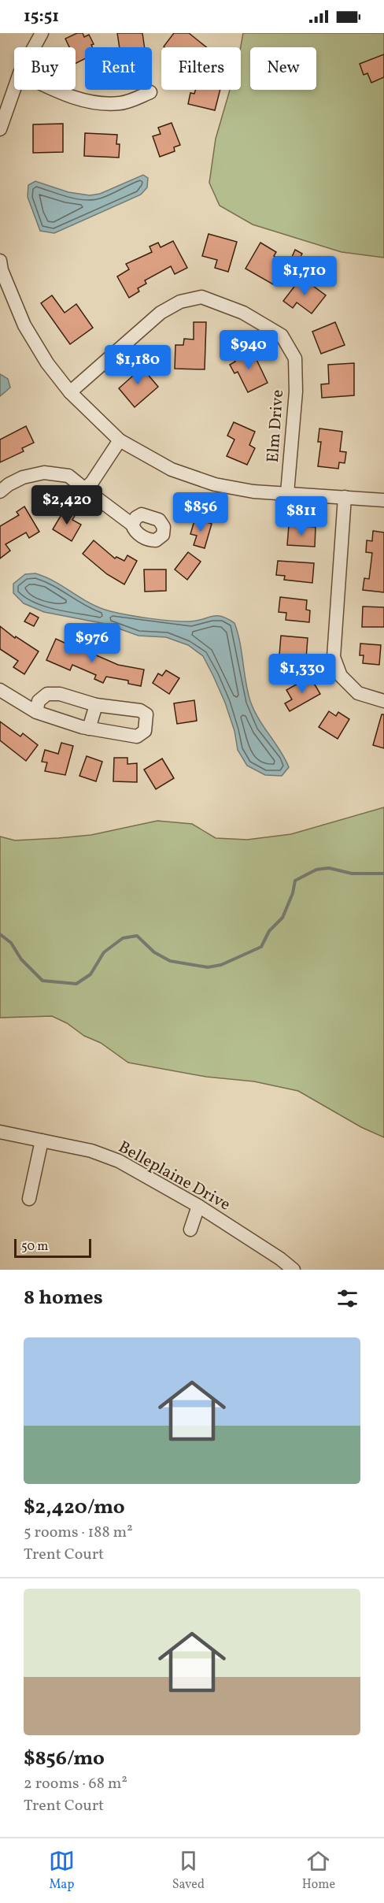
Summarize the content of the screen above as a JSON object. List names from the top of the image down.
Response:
{
  "streets": {
    "street": ["Elm Drive", "Belleplaine Drive"]
  },
  "scale_bar": "50 m",
  "page": {
    "status": "15:51",
    "chip": [
      "Buy",
      "Rent",
      "Filters",
      "New"
    ],
    "price": [
      "$1,710",
      "$940",
      "$1,180",
      "$2,420",
      "$856",
      "$811",
      "$976",
      "$1,330"
    ],
    "scale": "50 m",
    "heading": "8 homes",
    "list": [
      {
        "name": "$2,420/mo",
        "note": "5 rooms · 188 m² · Trent Court"
      },
      {
        "name": "$856/mo",
        "note": "2 rooms · 68 m² · Trent Court"
      }
    ],
    "tabs": ["Map", "Saved", "Home"]
  }
}
